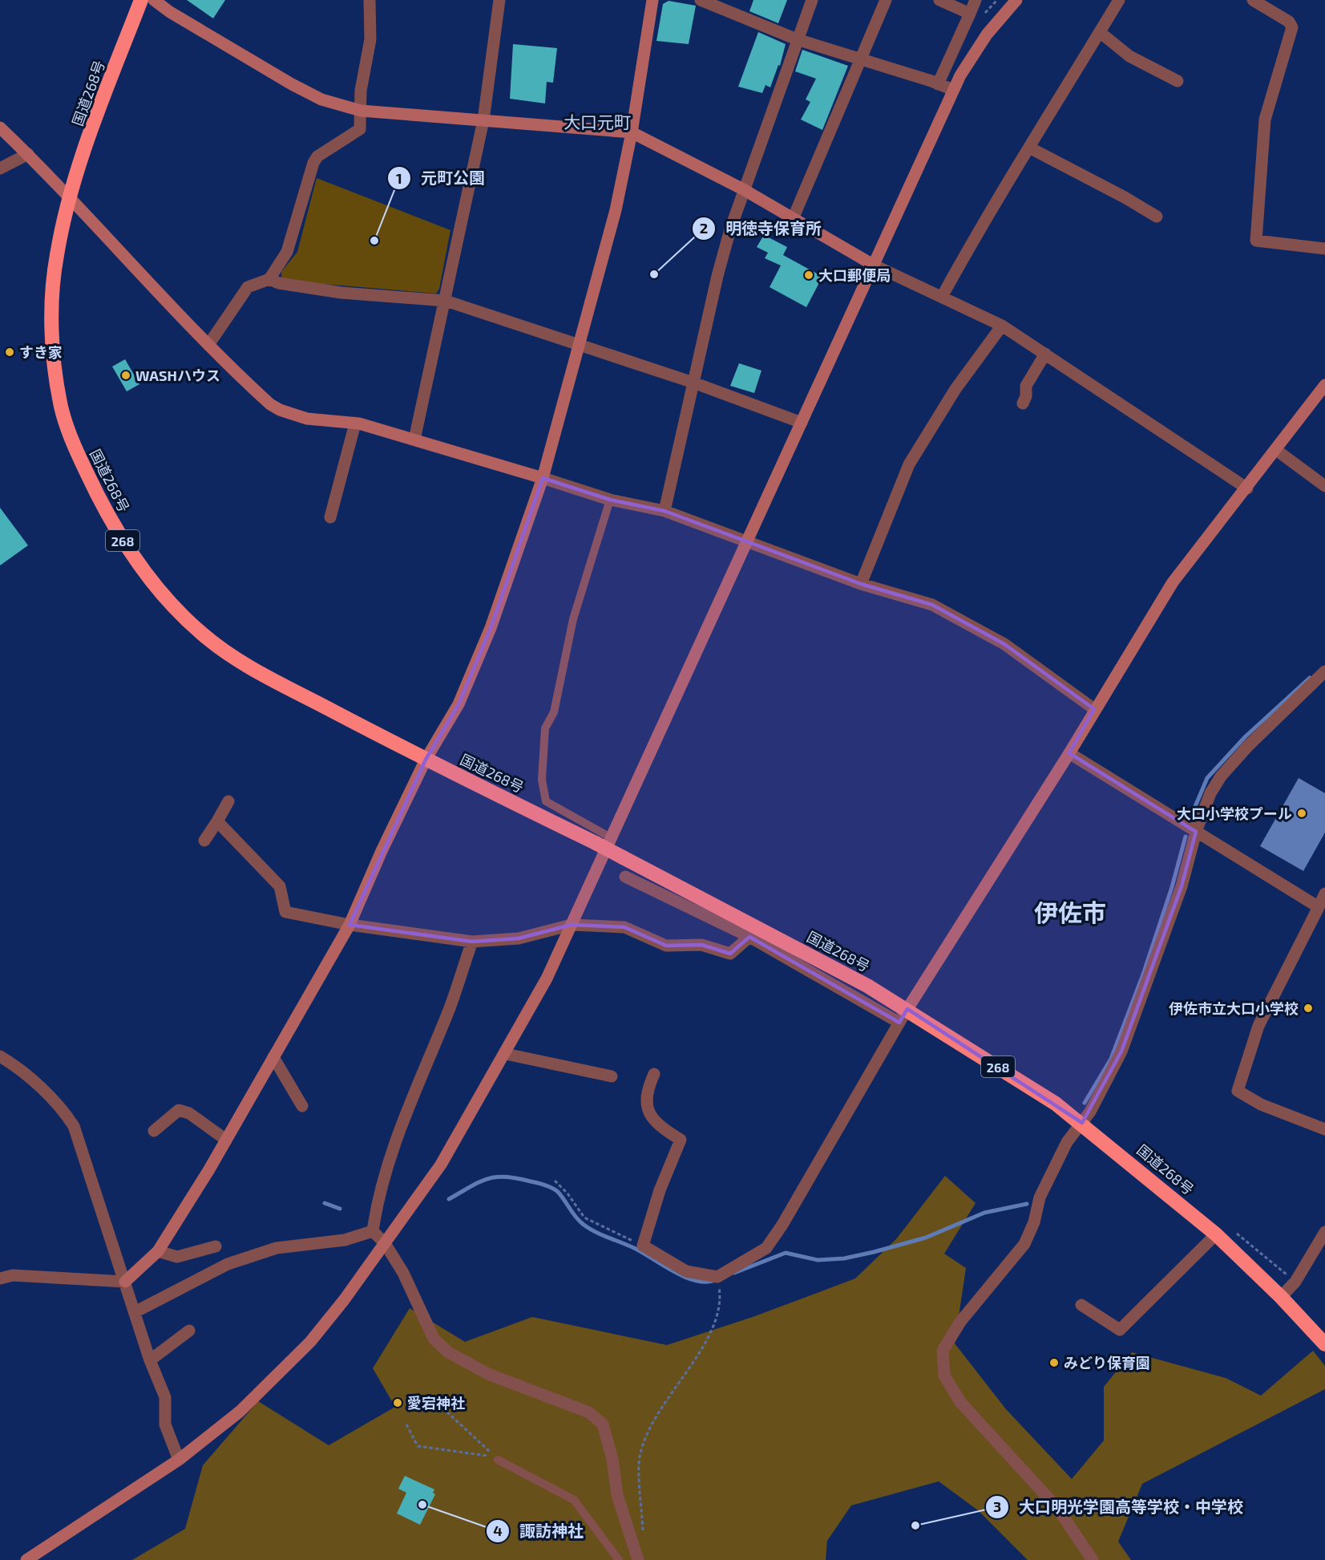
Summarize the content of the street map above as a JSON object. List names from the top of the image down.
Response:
{
  "streets": {
    "highway": ["国道268号", "268"]
  },
  "districts": ["大口元町", "伊佐市"],
  "places": [
    "元町公園",
    "明徳寺保育所",
    "大口郵便局",
    "すき家",
    "WASHハウス",
    "大口小学校プール",
    "伊佐市立大口小学校",
    "みどり保育園",
    "愛宕神社",
    "諏訪神社",
    "大口明光学園高等学校・中学校"
  ]
}
